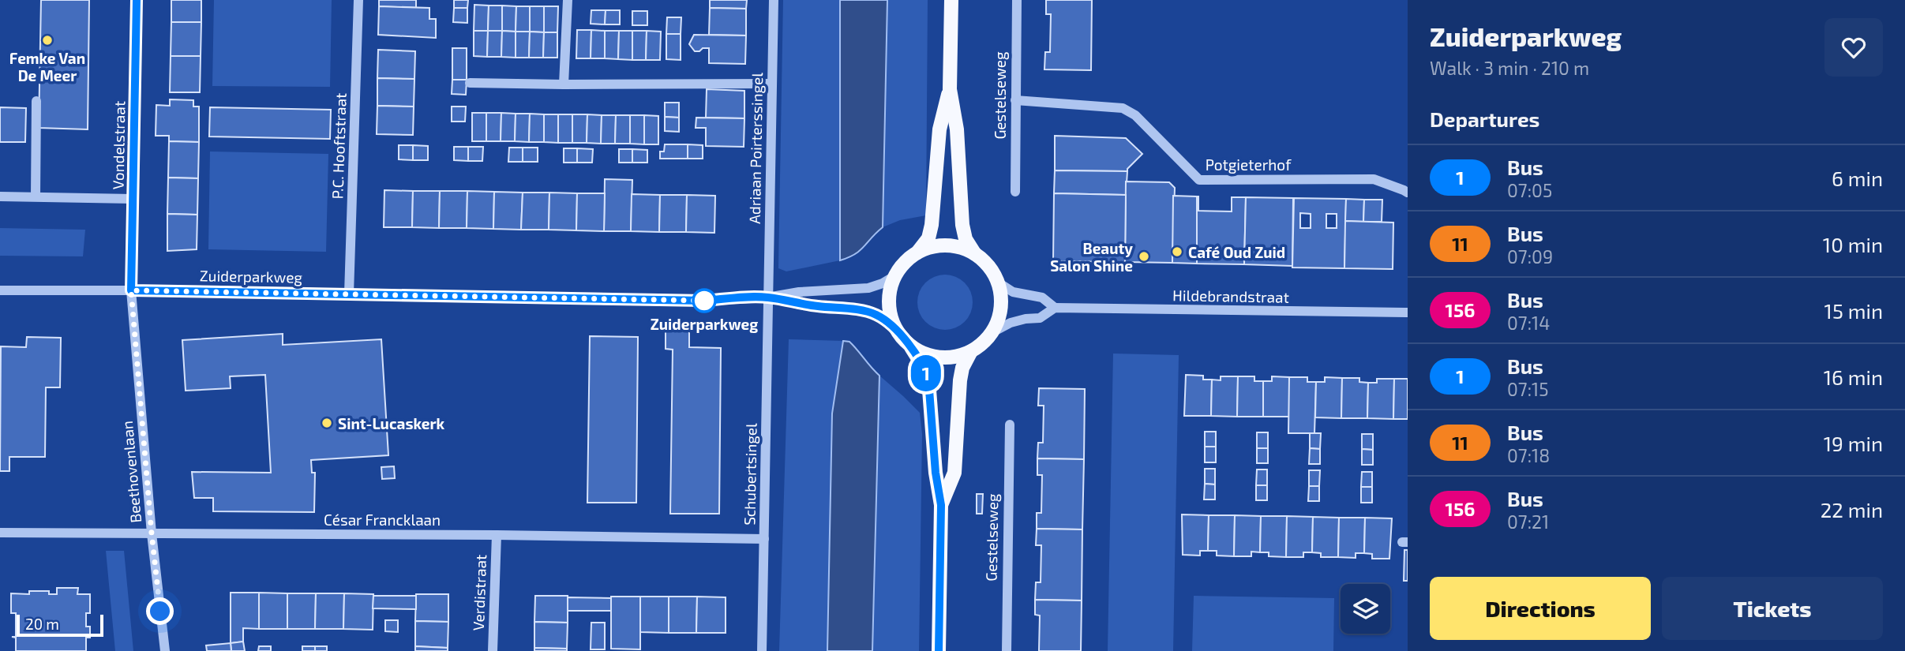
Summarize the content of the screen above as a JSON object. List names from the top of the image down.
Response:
{
  "streets": {
    "street": [
      "Gestelseweg",
      "Vondelstraat",
      "P.C. Hooftstraat",
      "Adriaan Poirterssingel",
      "Potgieterhof",
      "Zuiderparkweg",
      "Hildebrandstraat",
      "Beethovenlaan",
      "Schubertsingel",
      "César Francklaan",
      "Verdistraat"
    ]
  },
  "crossings": [
    ["Gestelseweg", "Potgieterhof"],
    ["Vondelstraat", "Zuiderparkweg"],
    ["Vondelstraat", "Beethovenlaan"],
    ["P.C. Hooftstraat", "Zuiderparkweg"],
    ["Adriaan Poirterssingel", "Zuiderparkweg"],
    ["Adriaan Poirterssingel", "Schubertsingel"],
    ["Zuiderparkweg", "Hildebrandstraat"],
    ["Zuiderparkweg", "Beethovenlaan"],
    ["Zuiderparkweg", "Schubertsingel"],
    ["Beethovenlaan", "César Francklaan"],
    ["Schubertsingel", "César Francklaan"],
    ["César Francklaan", "Verdistraat"]
  ],
  "places": [
    "Femke Van De Meer",
    "Café Oud Zuid",
    "Beauty Salon Shine",
    "Zuiderparkweg",
    "Sint-Lucaskerk"
  ],
  "lines": ["bus line 1"],
  "scale_bar": "20 m",
  "page": {
    "on_map": "1",
    "heading": [
      ["Zuiderparkweg", "Walk · 3 min · 210 m"],
      "Departures"
    ],
    "list": [
      {
        "mark": "1",
        "name": "Bus",
        "note": "07:05",
        "value": "6 min"
      },
      {
        "mark": "11",
        "name": "Bus",
        "note": "07:09",
        "value": "10 min"
      },
      {
        "mark": "156",
        "name": "Bus",
        "note": "07:14",
        "value": "15 min"
      },
      {
        "mark": "1",
        "name": "Bus",
        "note": "07:15",
        "value": "16 min"
      },
      {
        "mark": "11",
        "name": "Bus",
        "note": "07:18",
        "value": "19 min"
      },
      {
        "mark": "156",
        "name": "Bus",
        "note": "07:21",
        "value": "22 min"
      }
    ],
    "buttons": ["Directions", "Tickets"],
    "scale": "20 m"
  }
}
